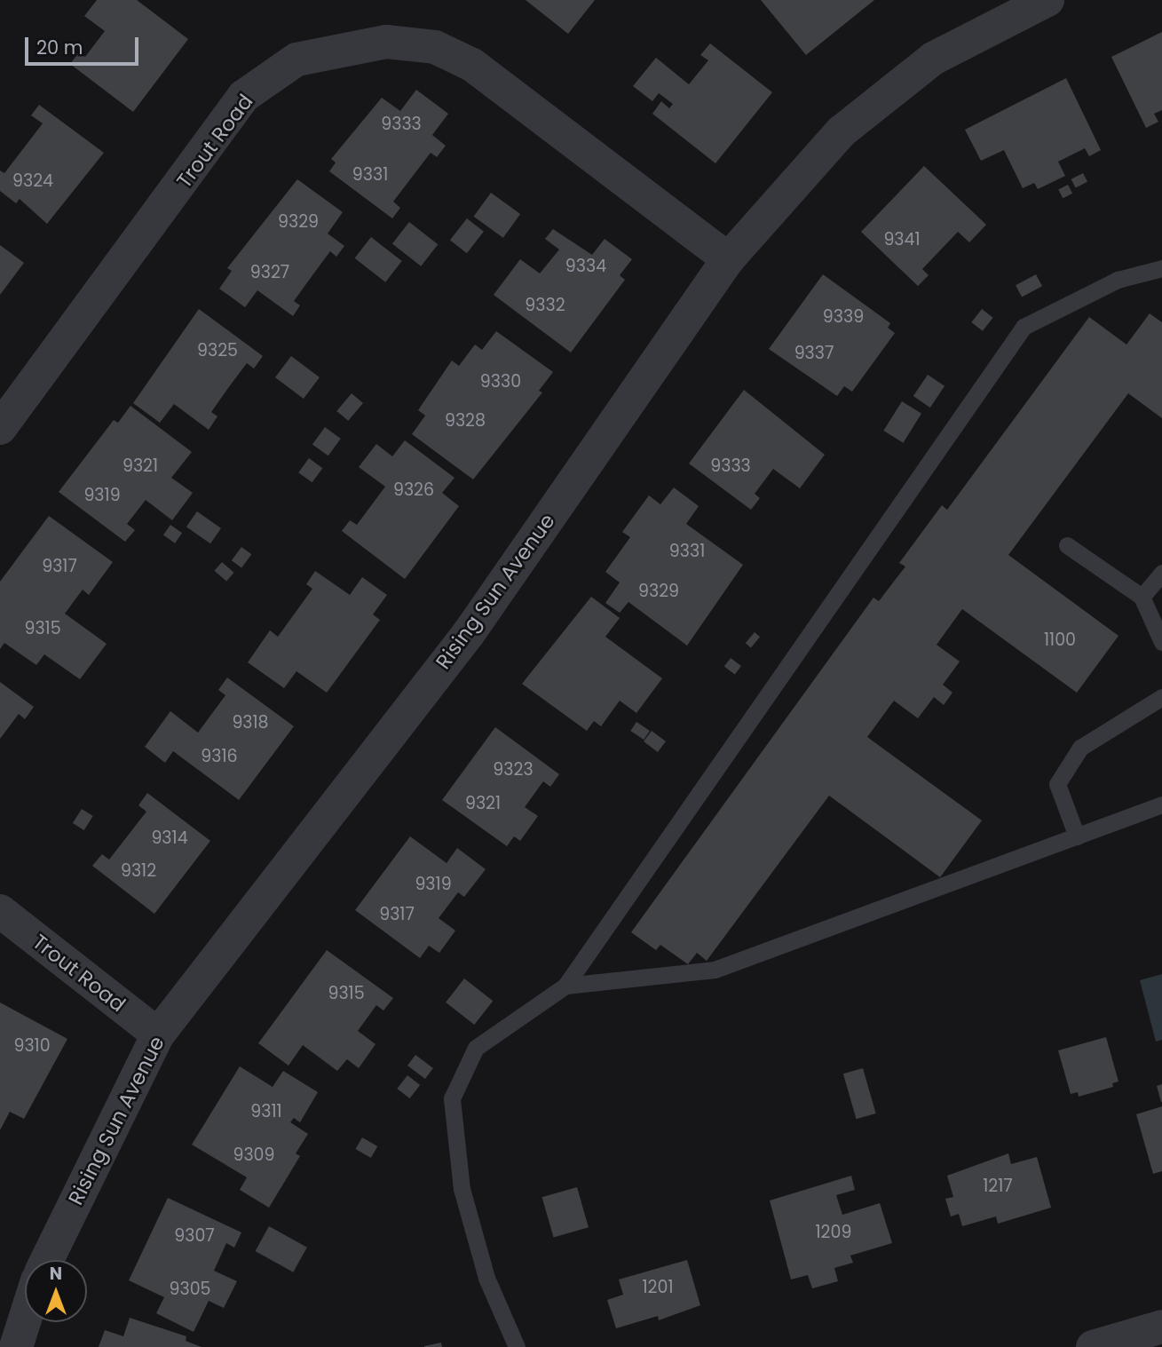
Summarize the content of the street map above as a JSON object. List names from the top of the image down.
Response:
{
  "streets": {
    "street": ["Trout Road", "Rising Sun Avenue"]
  },
  "crossings": [
    ["Trout Road", "Rising Sun Avenue"]
  ],
  "house_numbers": [
    "9333",
    "9331",
    "9324",
    "9329",
    "9341",
    "9334",
    "9327",
    "9332",
    "9339",
    "9325",
    "9337",
    "9330",
    "9328",
    "9321",
    "9333",
    "9326",
    "9319",
    "9331",
    "9317",
    "9329",
    "9315",
    "1100",
    "9318",
    "9316",
    "9323",
    "9321",
    "9314",
    "9312",
    "9319",
    "9317",
    "9315",
    "9310",
    "9311",
    "9309",
    "1217",
    "1209",
    "9307",
    "1201",
    "9305"
  ],
  "scale_bar": "20 m",
  "north": "top"
}
